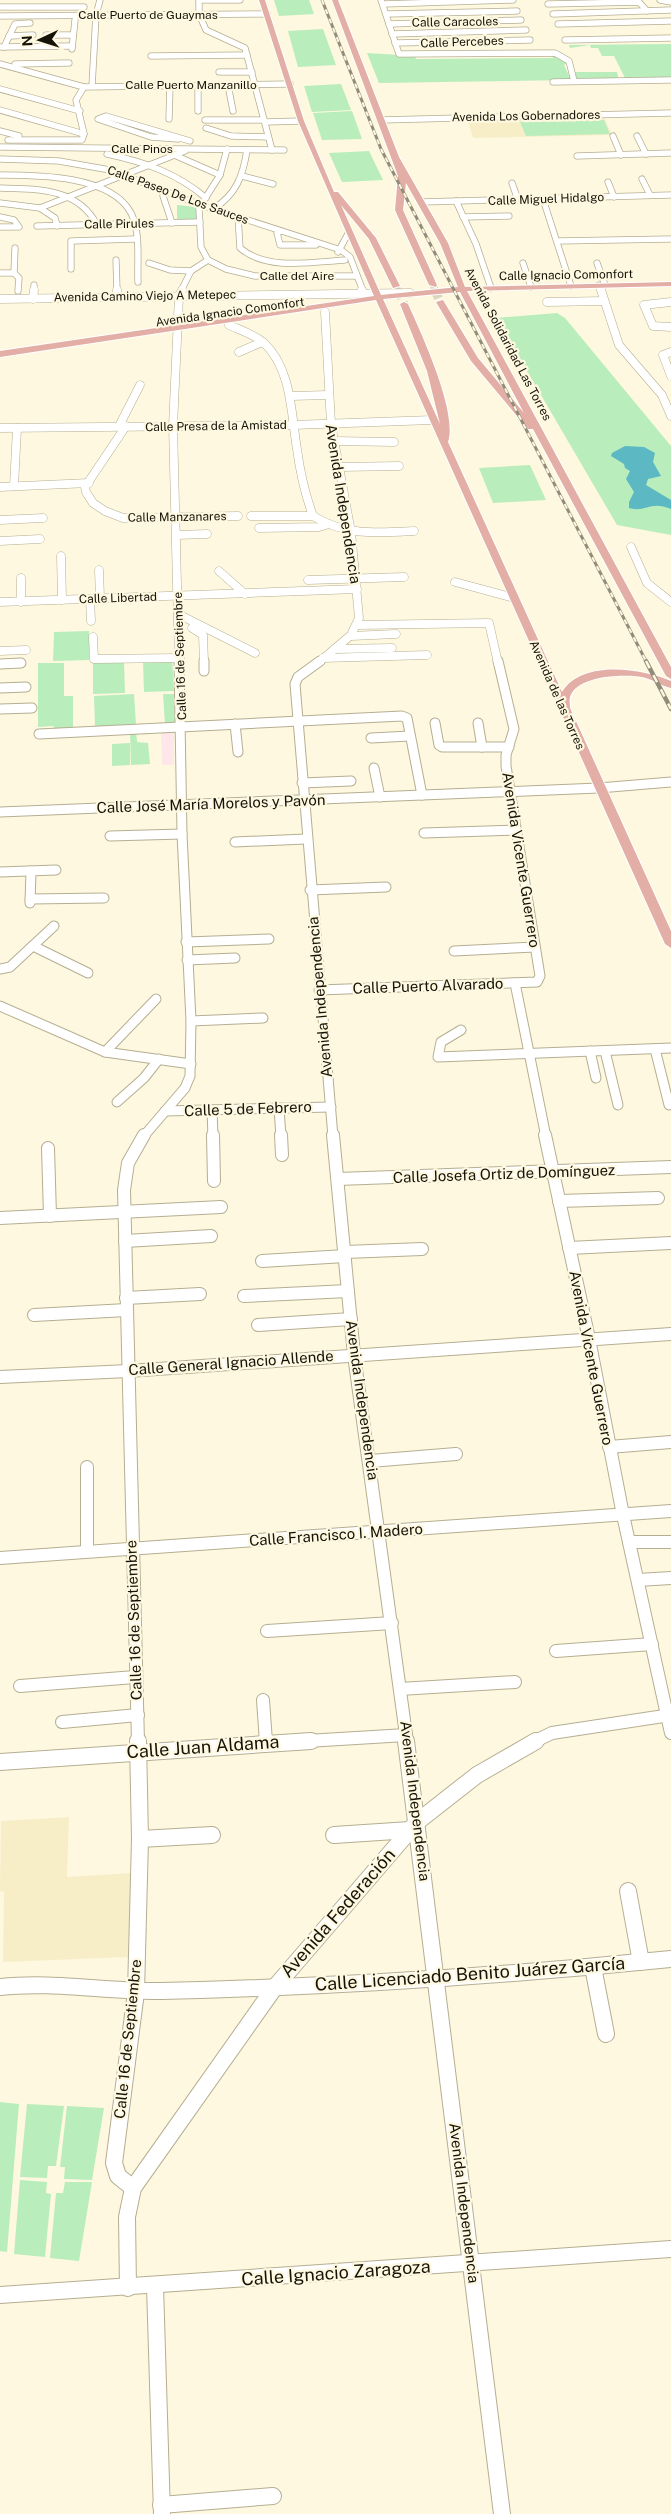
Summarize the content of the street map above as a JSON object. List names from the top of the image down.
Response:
{
  "streets": {
    "main road": [
      "Calle Ignacio Comonfort",
      "Avenida Ignacio Comonfort",
      "Avenida Solidaridad Las Torres",
      "Avenida de las Torres"
    ],
    "street": [
      "Calle Puerto de Guaymas",
      "Calle Caracoles",
      "Calle Percebes",
      "Calle Puerto Manzanillo",
      "Avenida Los Gobernadores",
      "Calle Pinos",
      "Calle Paseo De Los Sauces",
      "Calle Miguel Hidalgo",
      "Calle Pirules",
      "Calle del Aire",
      "Avenida Camino Viejo A Metepec",
      "Calle Presa de la Amistad",
      "Avenida Independencia",
      "Calle Manzanares",
      "Calle Libertad",
      "Calle 16 de Septiembre",
      "Calle José María Morelos y Pavón",
      "Avenida Vicente Guerrero",
      "Calle Puerto Alvarado",
      "Calle 5 de Febrero",
      "Calle Josefa Ortiz de Domínguez",
      "Calle General Ignacio Allende",
      "Calle Francisco I. Madero",
      "Calle Juan Aldama",
      "Avenida Federación",
      "Calle Licenciado Benito Juárez García",
      "Calle Ignacio Zaragoza"
    ]
  },
  "crossings": [
    ["Avenida Los Gobernadores", "Avenida Solidaridad Las Torres"],
    ["Calle Paseo De Los Sauces", "Calle Pirules"],
    ["Calle Miguel Hidalgo", "Avenida Solidaridad Las Torres"],
    ["Calle Ignacio Comonfort", "Avenida Ignacio Comonfort"],
    ["Calle Ignacio Comonfort", "Avenida Solidaridad Las Torres"],
    ["Avenida Camino Viejo A Metepec", "Avenida Ignacio Comonfort"],
    ["Avenida Camino Viejo A Metepec", "Calle 16 de Septiembre"],
    ["Avenida Ignacio Comonfort", "Avenida Solidaridad Las Torres"],
    ["Avenida Ignacio Comonfort", "Avenida Independencia"],
    ["Avenida Ignacio Comonfort", "Calle 16 de Septiembre"],
    ["Calle Presa de la Amistad", "Avenida Independencia"],
    ["Calle Presa de la Amistad", "Calle 16 de Septiembre"],
    ["Avenida Independencia", "Calle Libertad"],
    ["Avenida Independencia", "Calle José María Morelos y Pavón"],
    ["Avenida Independencia", "Avenida Vicente Guerrero"],
    ["Avenida Independencia", "Calle Puerto Alvarado"],
    ["Avenida Independencia", "Calle 5 de Febrero"],
    ["Avenida Independencia", "Calle Josefa Ortiz de Domínguez"],
    ["Avenida Independencia", "Calle General Ignacio Allende"],
    ["Avenida Independencia", "Calle Francisco I. Madero"],
    ["Avenida Independencia", "Calle Juan Aldama"],
    ["Avenida Independencia", "Avenida Federación"],
    ["Avenida Independencia", "Calle Licenciado Benito Juárez García"],
    ["Avenida Independencia", "Calle Ignacio Zaragoza"],
    ["Calle Manzanares", "Calle 16 de Septiembre"],
    ["Calle Libertad", "Calle 16 de Septiembre"],
    ["Calle 16 de Septiembre", "Calle José María Morelos y Pavón"],
    ["Calle 16 de Septiembre", "Calle 5 de Febrero"],
    ["Calle 16 de Septiembre", "Calle General Ignacio Allende"],
    ["Calle 16 de Septiembre", "Calle Francisco I. Madero"],
    ["Calle 16 de Septiembre", "Calle Juan Aldama"],
    ["Calle 16 de Septiembre", "Avenida Federación"],
    ["Calle 16 de Septiembre", "Calle Licenciado Benito Juárez García"],
    ["Avenida de las Torres", "Calle José María Morelos y Pavón"],
    ["Calle José María Morelos y Pavón", "Avenida Vicente Guerrero"],
    ["Avenida Vicente Guerrero", "Calle Puerto Alvarado"],
    ["Avenida Vicente Guerrero", "Calle Josefa Ortiz de Domínguez"],
    ["Avenida Vicente Guerrero", "Calle General Ignacio Allende"],
    ["Avenida Vicente Guerrero", "Calle Francisco I. Madero"],
    ["Avenida Vicente Guerrero", "Avenida Federación"],
    ["Avenida Federación", "Calle Licenciado Benito Juárez García"]
  ],
  "north": "left"
}
